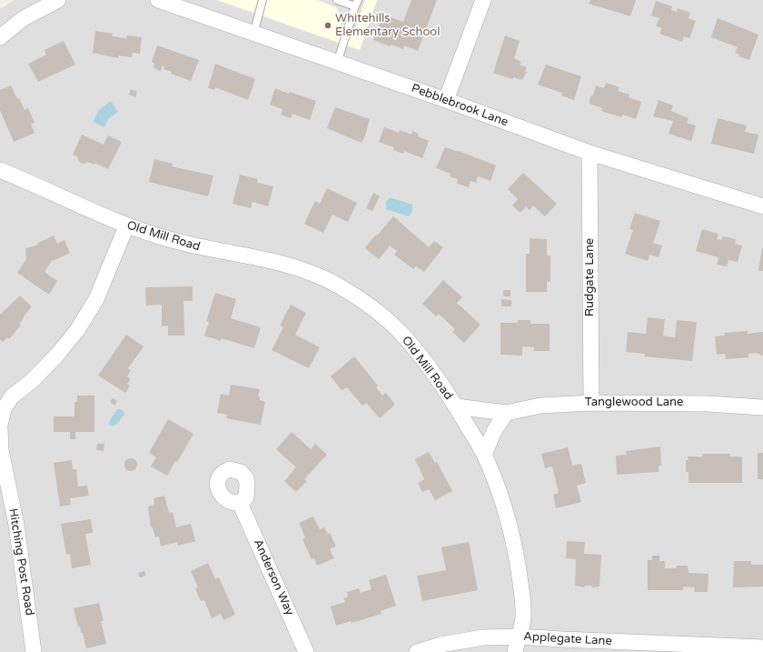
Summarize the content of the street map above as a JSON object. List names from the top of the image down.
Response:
{
  "streets": {
    "street": [
      "Pebblebrook Lane",
      "Old Mill Road",
      "Rudgate Lane",
      "Tanglewood Lane",
      "Hitching Post Road",
      "Anderson Way",
      "Applegate Lane"
    ]
  },
  "crossings": [
    ["Pebblebrook Lane", "Rudgate Lane"],
    ["Old Mill Road", "Tanglewood Lane"],
    ["Old Mill Road", "Applegate Lane"],
    ["Rudgate Lane", "Tanglewood Lane"]
  ],
  "places": ["Whitehills Elementary School"]
}
